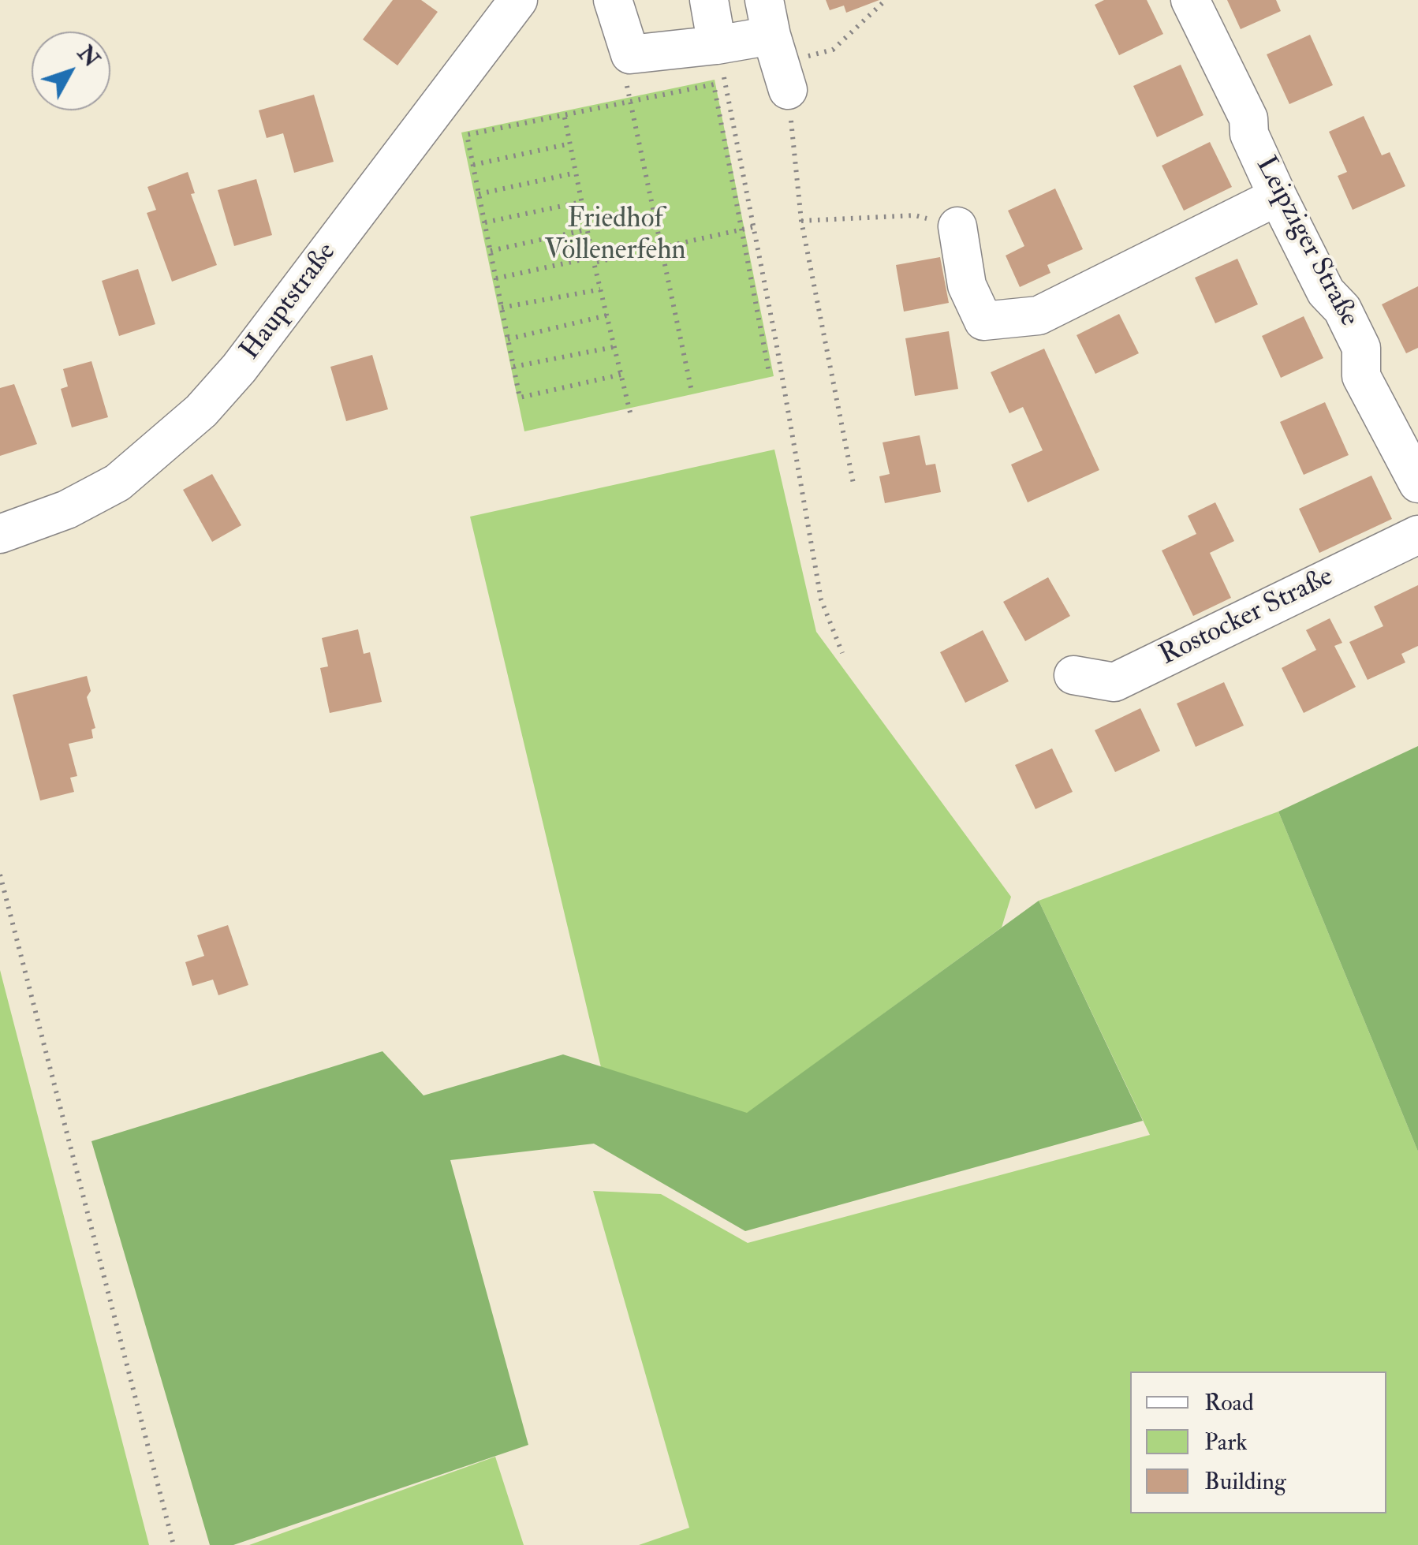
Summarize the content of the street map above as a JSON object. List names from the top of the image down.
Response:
{
  "streets": {
    "street": ["Leipziger Straße", "Hauptstraße", "Rostocker Straße"]
  },
  "parks": ["Friedhof Völlenerfehn"],
  "legend": ["Road", "Park", "Building"],
  "north": "top right"
}
